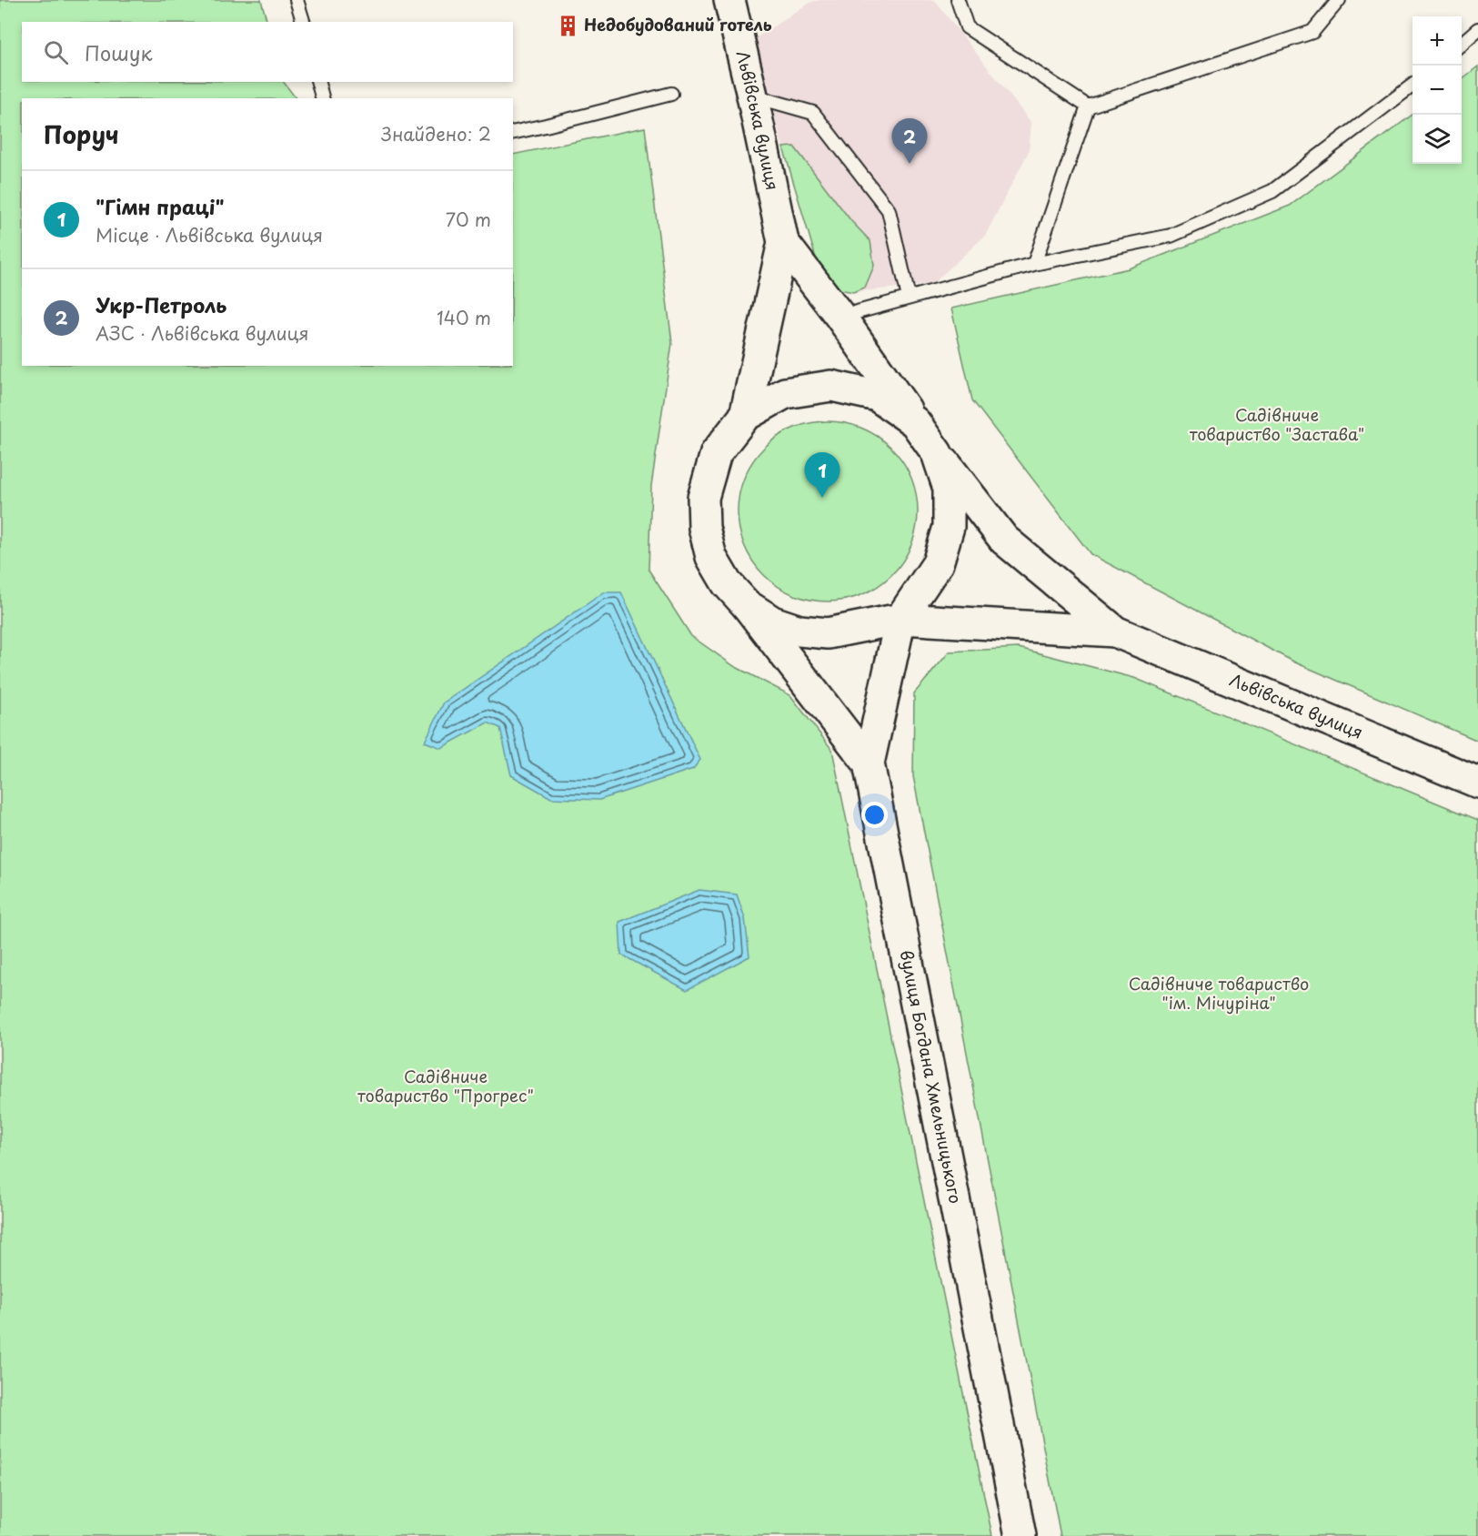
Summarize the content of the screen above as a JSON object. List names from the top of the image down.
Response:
{
  "streets": {
    "main road": ["Львівська вулиця", "вулиця Богдана Хмельницького"]
  },
  "crossings": [
    ["Львівська вулиця", "вулиця Богдана Хмельницького"]
  ],
  "parks": ["Садівниче товариство \"Застава\"", "Садівниче товариство \"ім. Мічуріна\"", "Садівниче товариство \"Прогрес\""],
  "places": {
    "building": ["Недобудований готель"]
  },
  "page": {
    "map_buttons": ["+", "−"],
    "search": "Пошук",
    "heading": ["Поруч", "Знайдено: 2"],
    "pins": ["2", "1"],
    "list": [
      {
        "mark": "1",
        "name": "\"Гімн праці\"",
        "note": "Місце · Львівська вулиця",
        "value": "70 m"
      },
      {
        "mark": "2",
        "name": "Укр-Петроль",
        "note": "АЗС · Львівська вулиця",
        "value": "140 m"
      }
    ]
  }
}
